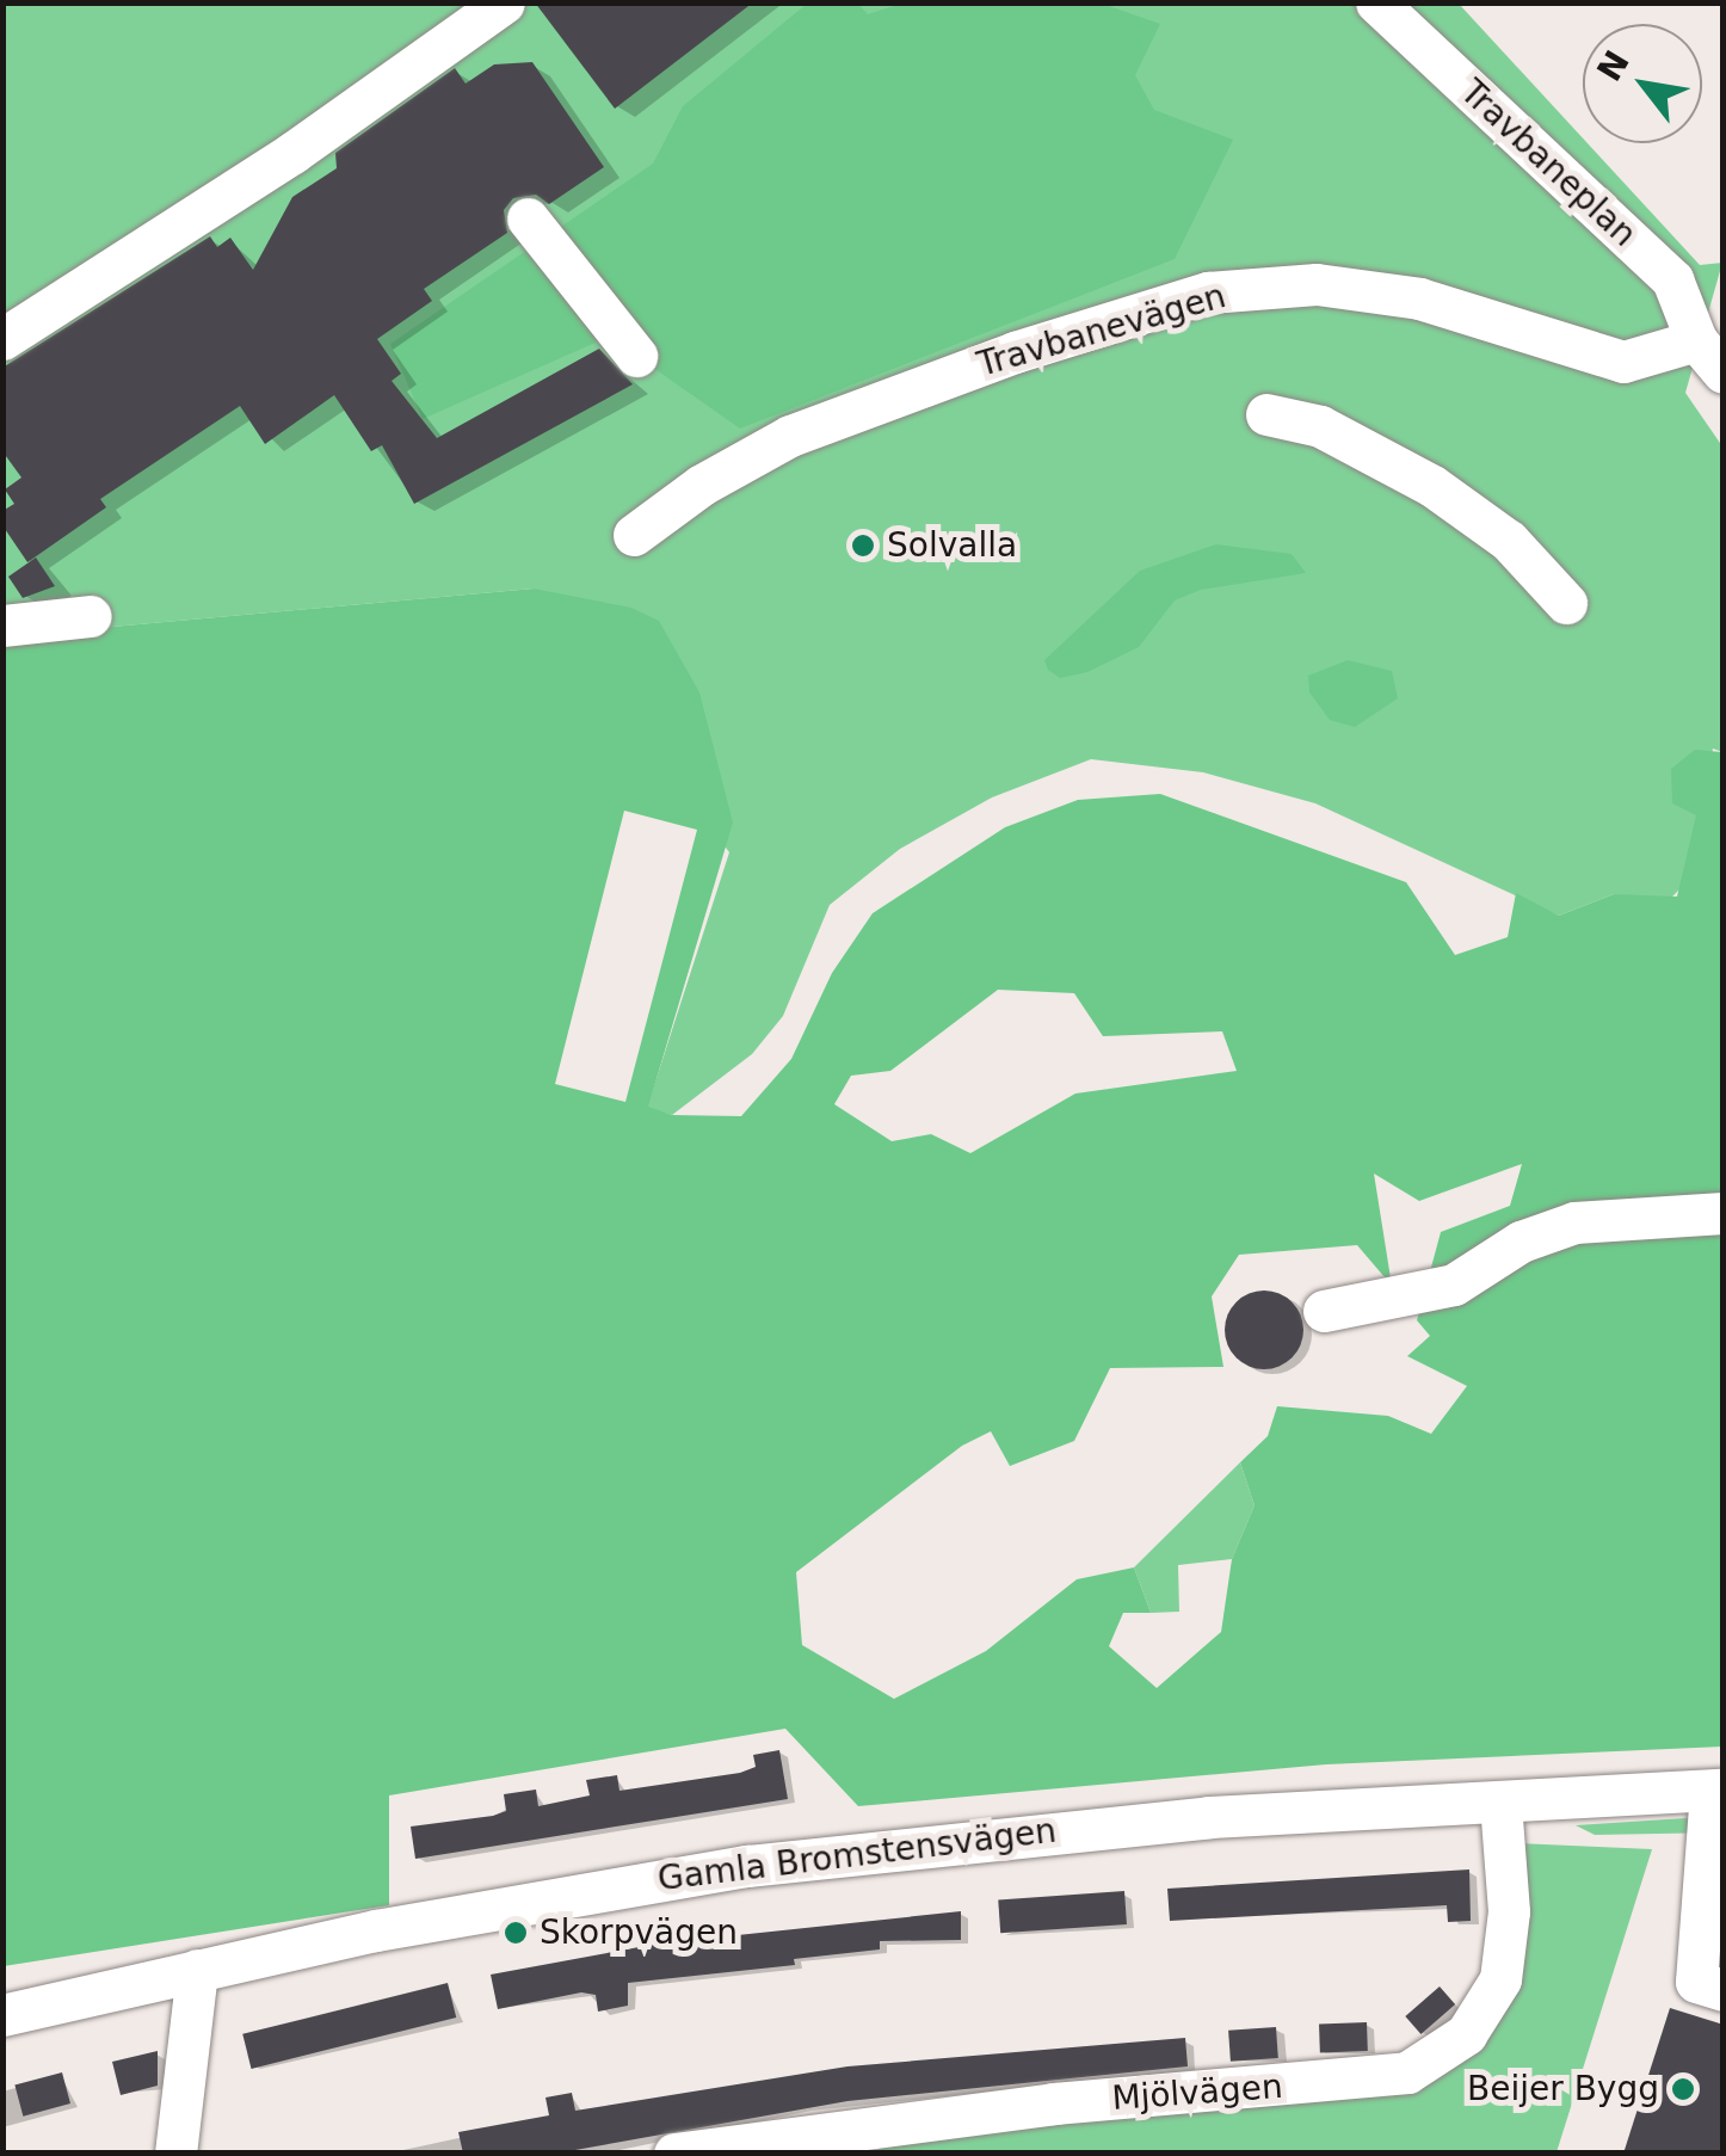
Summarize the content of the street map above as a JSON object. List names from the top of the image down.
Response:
{
  "streets": {
    "street": [
      "Travbaneplan",
      "Travbanevägen",
      "Gamla Bromstensvägen",
      "Mjölvägen"
    ]
  },
  "crossings": [
    ["Travbaneplan", "Travbanevägen"],
    ["Gamla Bromstensvägen", "Mjölvägen"]
  ],
  "places": ["Solvalla", "Skorpvägen", "Beijer Bygg"],
  "north": "top left"
}
